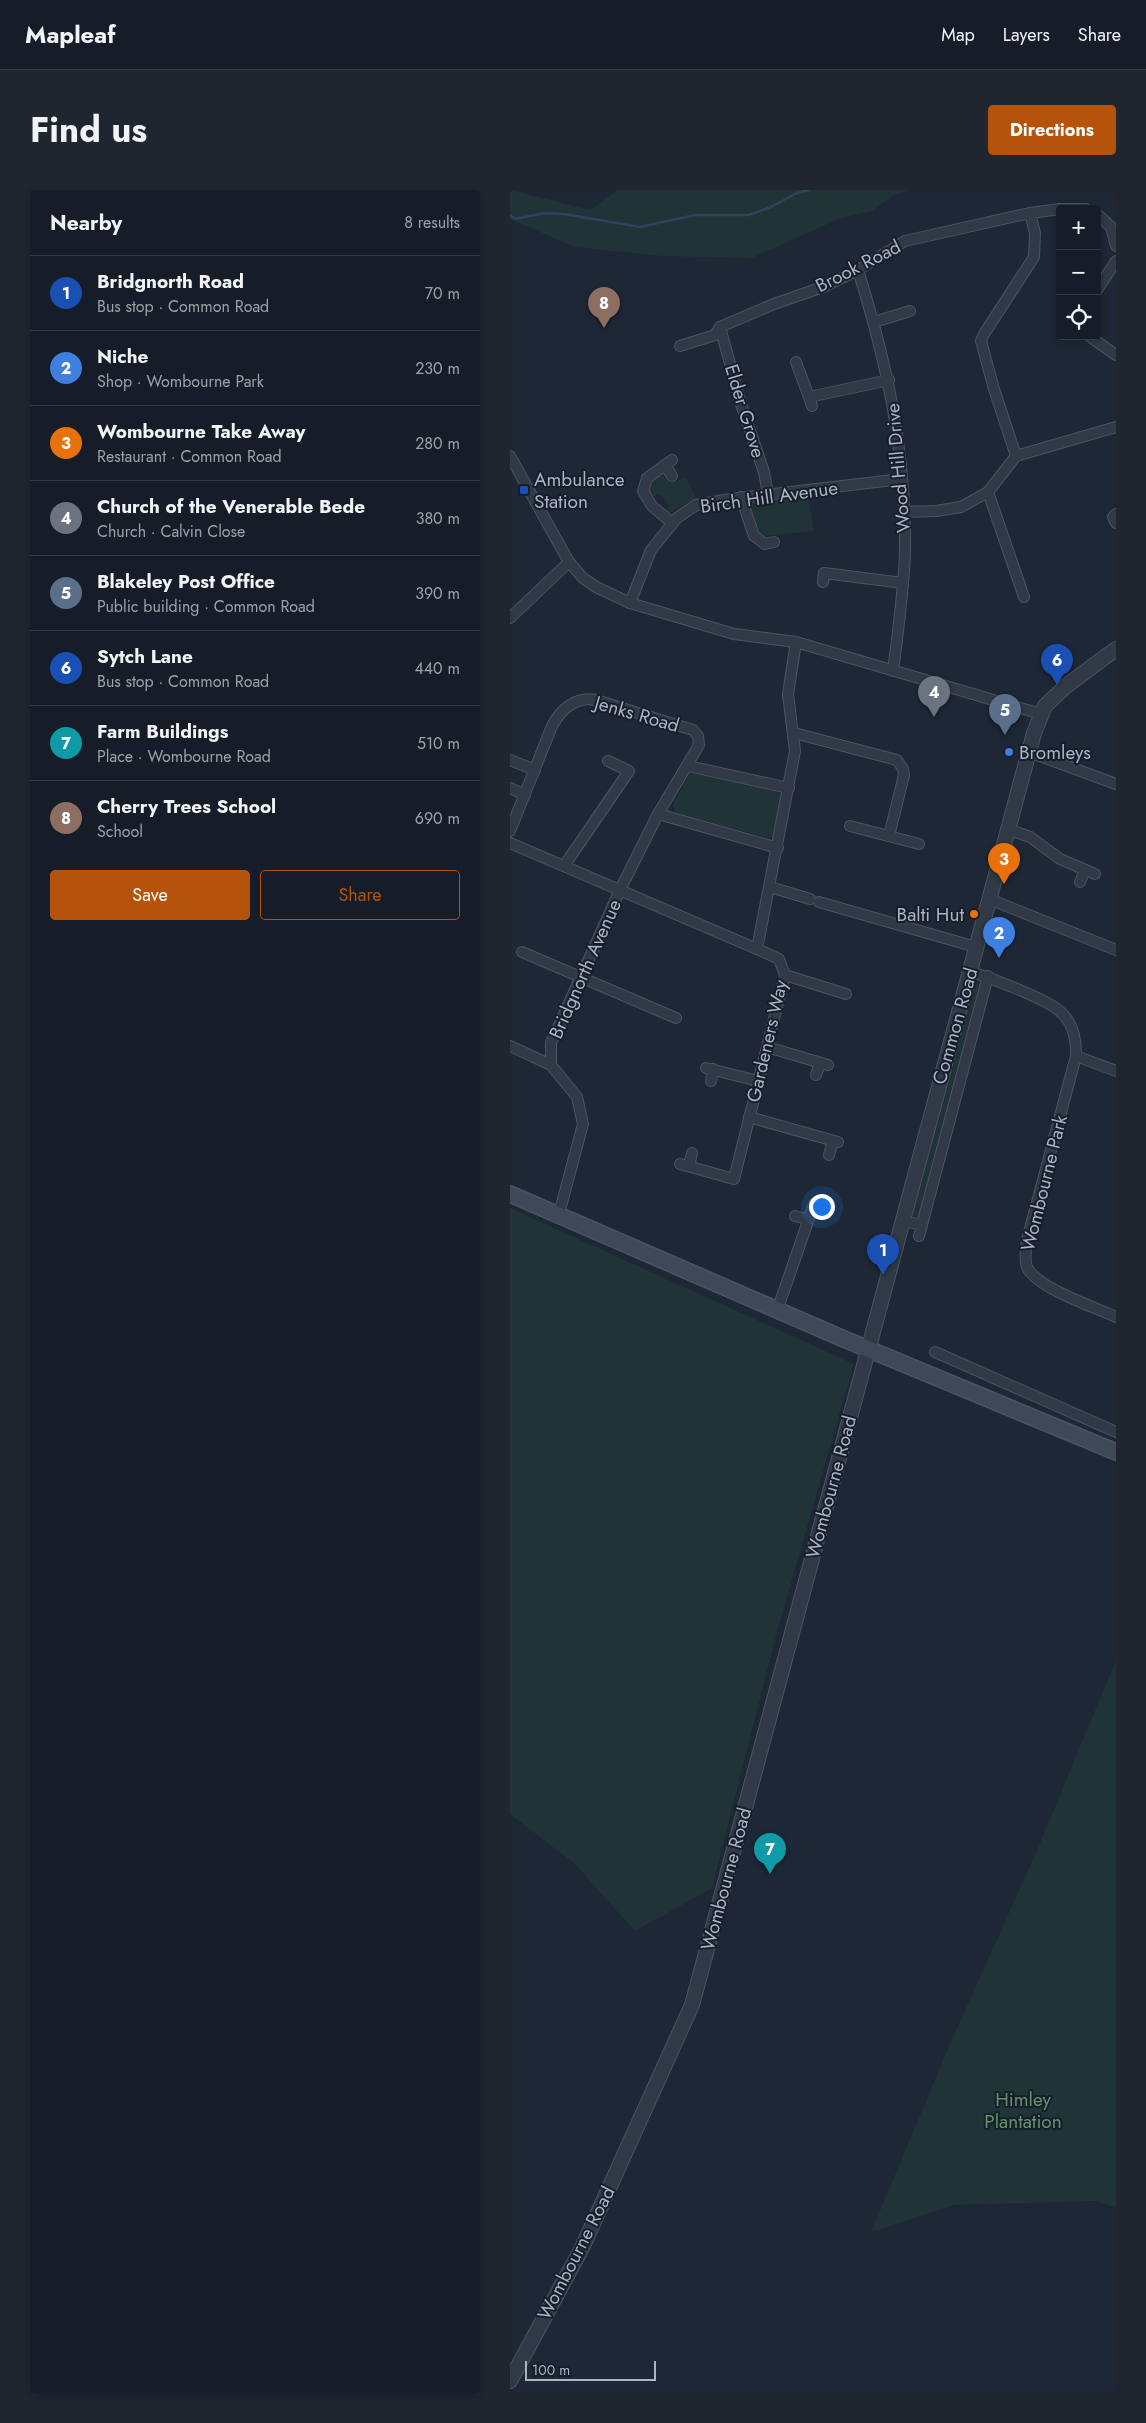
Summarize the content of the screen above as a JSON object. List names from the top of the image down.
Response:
{
  "streets": {
    "street": [
      "Brook Road",
      "Elder Grove",
      "Wood Hill Drive",
      "Birch Hill Avenue",
      "Jenks Road",
      "Bridgnorth Avenue",
      "Common Road",
      "Gardeners Way",
      "Wombourne Park",
      "Wombourne Road"
    ]
  },
  "crossings": [
    ["Brook Road", "Elder Grove"],
    ["Brook Road", "Wood Hill Drive"],
    ["Elder Grove", "Birch Hill Avenue"],
    ["Wood Hill Drive", "Birch Hill Avenue"],
    ["Jenks Road", "Bridgnorth Avenue"],
    ["Jenks Road", "Gardeners Way"],
    ["Bridgnorth Avenue", "Gardeners Way"],
    ["Common Road", "Wombourne Park"],
    ["Common Road", "Wombourne Road"]
  ],
  "parks": ["Himley Plantation"],
  "places": {
    "transit": ["Ambulance Station"],
    "other": ["Bromleys", "Balti Hut"]
  },
  "scale_bar": "100 m",
  "page": {
    "header": "Mapleaf",
    "nav": ["Map", "Layers", "Share"],
    "title": "Find us",
    "buttons": [
      "Directions",
      ["Save", "Share"]
    ],
    "heading": ["Nearby", "8 results"],
    "map_buttons": ["+", "−"],
    "list": [
      {
        "mark": "1",
        "name": "Bridgnorth Road",
        "note": "Bus stop · Common Road",
        "value": "70 m"
      },
      {
        "mark": "2",
        "name": "Niche",
        "note": "Shop · Wombourne Park",
        "value": "230 m"
      },
      {
        "mark": "3",
        "name": "Wombourne Take Away",
        "note": "Restaurant · Common Road",
        "value": "280 m"
      },
      {
        "mark": "4",
        "name": "Church of the Venerable Bede",
        "note": "Church · Calvin Close",
        "value": "380 m"
      },
      {
        "mark": "5",
        "name": "Blakeley Post Office",
        "note": "Public building · Common Road",
        "value": "390 m"
      },
      {
        "mark": "6",
        "name": "Sytch Lane",
        "note": "Bus stop · Common Road",
        "value": "440 m"
      },
      {
        "mark": "7",
        "name": "Farm Buildings",
        "note": "Place · Wombourne Road",
        "value": "510 m"
      },
      {
        "mark": "8",
        "name": "Cherry Trees School",
        "note": "School",
        "value": "690 m"
      }
    ],
    "pins": [
      "8",
      "6",
      "4",
      "5",
      "3",
      "2",
      "1",
      "7"
    ],
    "scale": "100 m"
  }
}
